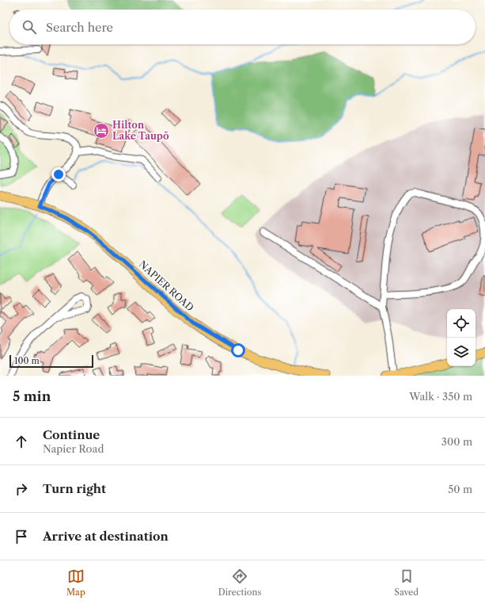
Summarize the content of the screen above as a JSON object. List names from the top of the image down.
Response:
{
  "streets": {
    "main road": ["NAPIER ROAD"]
  },
  "places": {
    "hotel": ["Hilton Lake Taupō"]
  },
  "scale_bar": "100 m",
  "page": {
    "search": "Search here",
    "scale": "100 m",
    "heading": ["5 min", "Walk · 350 m"],
    "list": [
      ["Continue", "Napier Road", "300 m"],
      ["Turn right", "50 m"],
      "Arrive at destination"
    ],
    "nav": ["Map", "Directions", "Saved"]
  }
}
